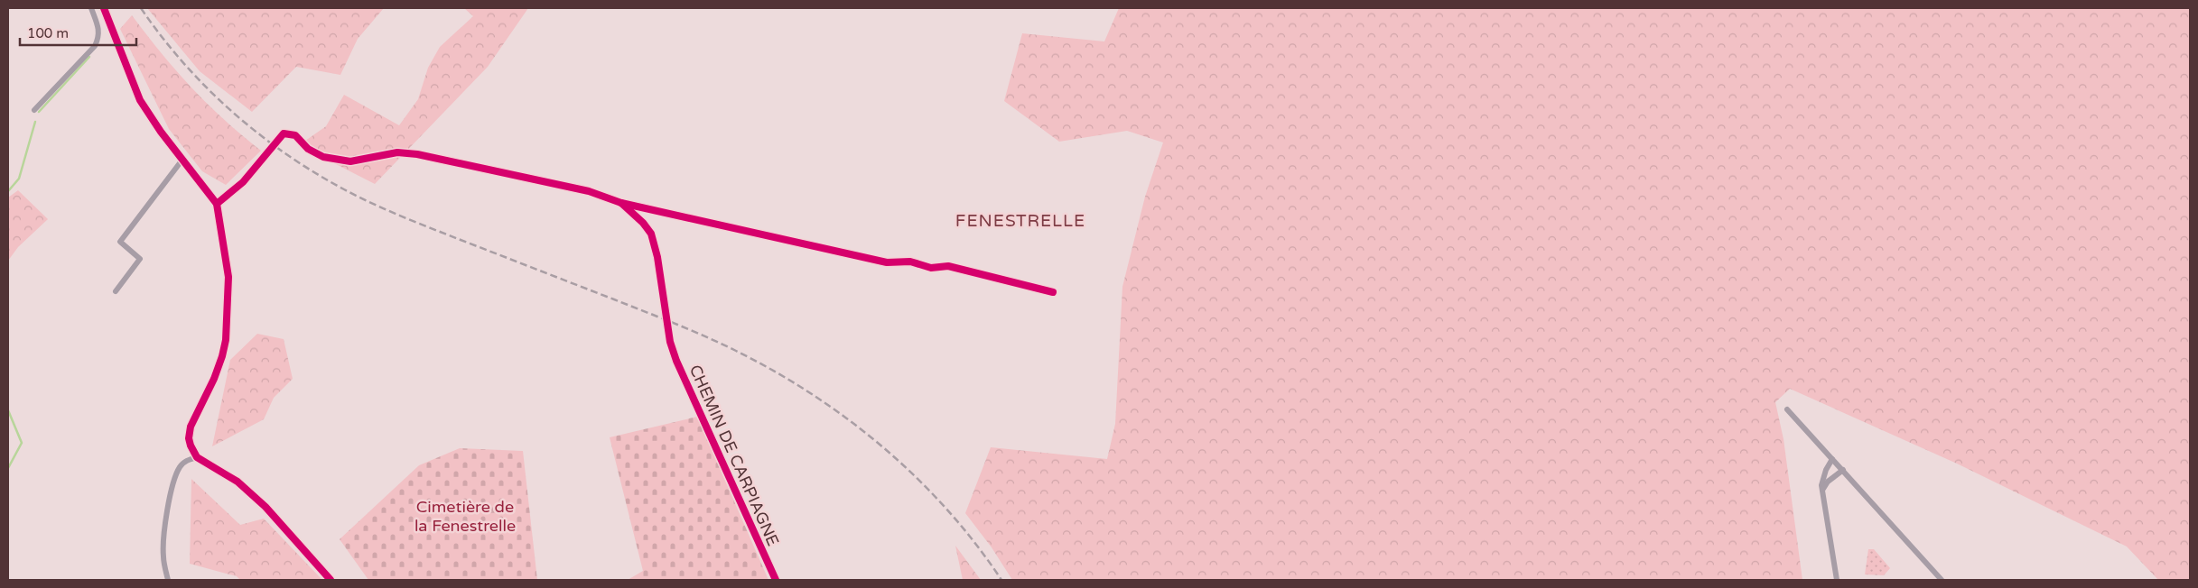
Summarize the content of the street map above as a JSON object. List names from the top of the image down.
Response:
{
  "streets": {
    "street": ["CHEMIN DE CARPIAGNE"]
  },
  "districts": ["FENESTRELLE"],
  "parks": ["Cimetière de la Fenestrelle"],
  "scale_bar": "100 m"
}
